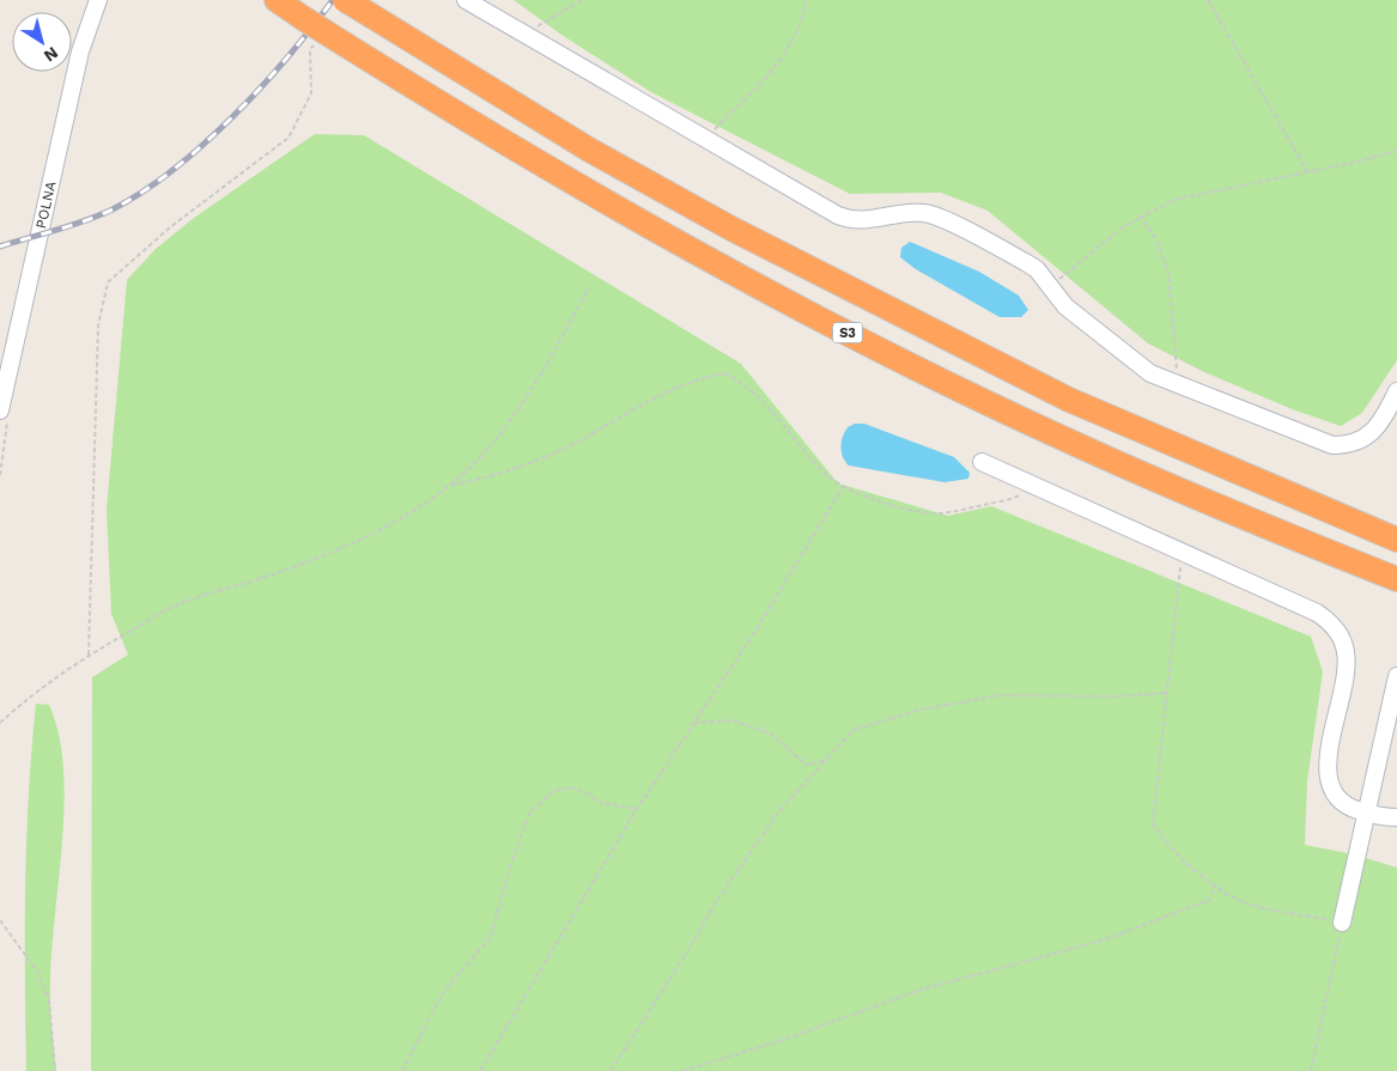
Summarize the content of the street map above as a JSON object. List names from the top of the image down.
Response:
{
  "streets": {
    "highway": ["S3"],
    "street": ["POLNA"]
  },
  "north": "bottom right"
}
